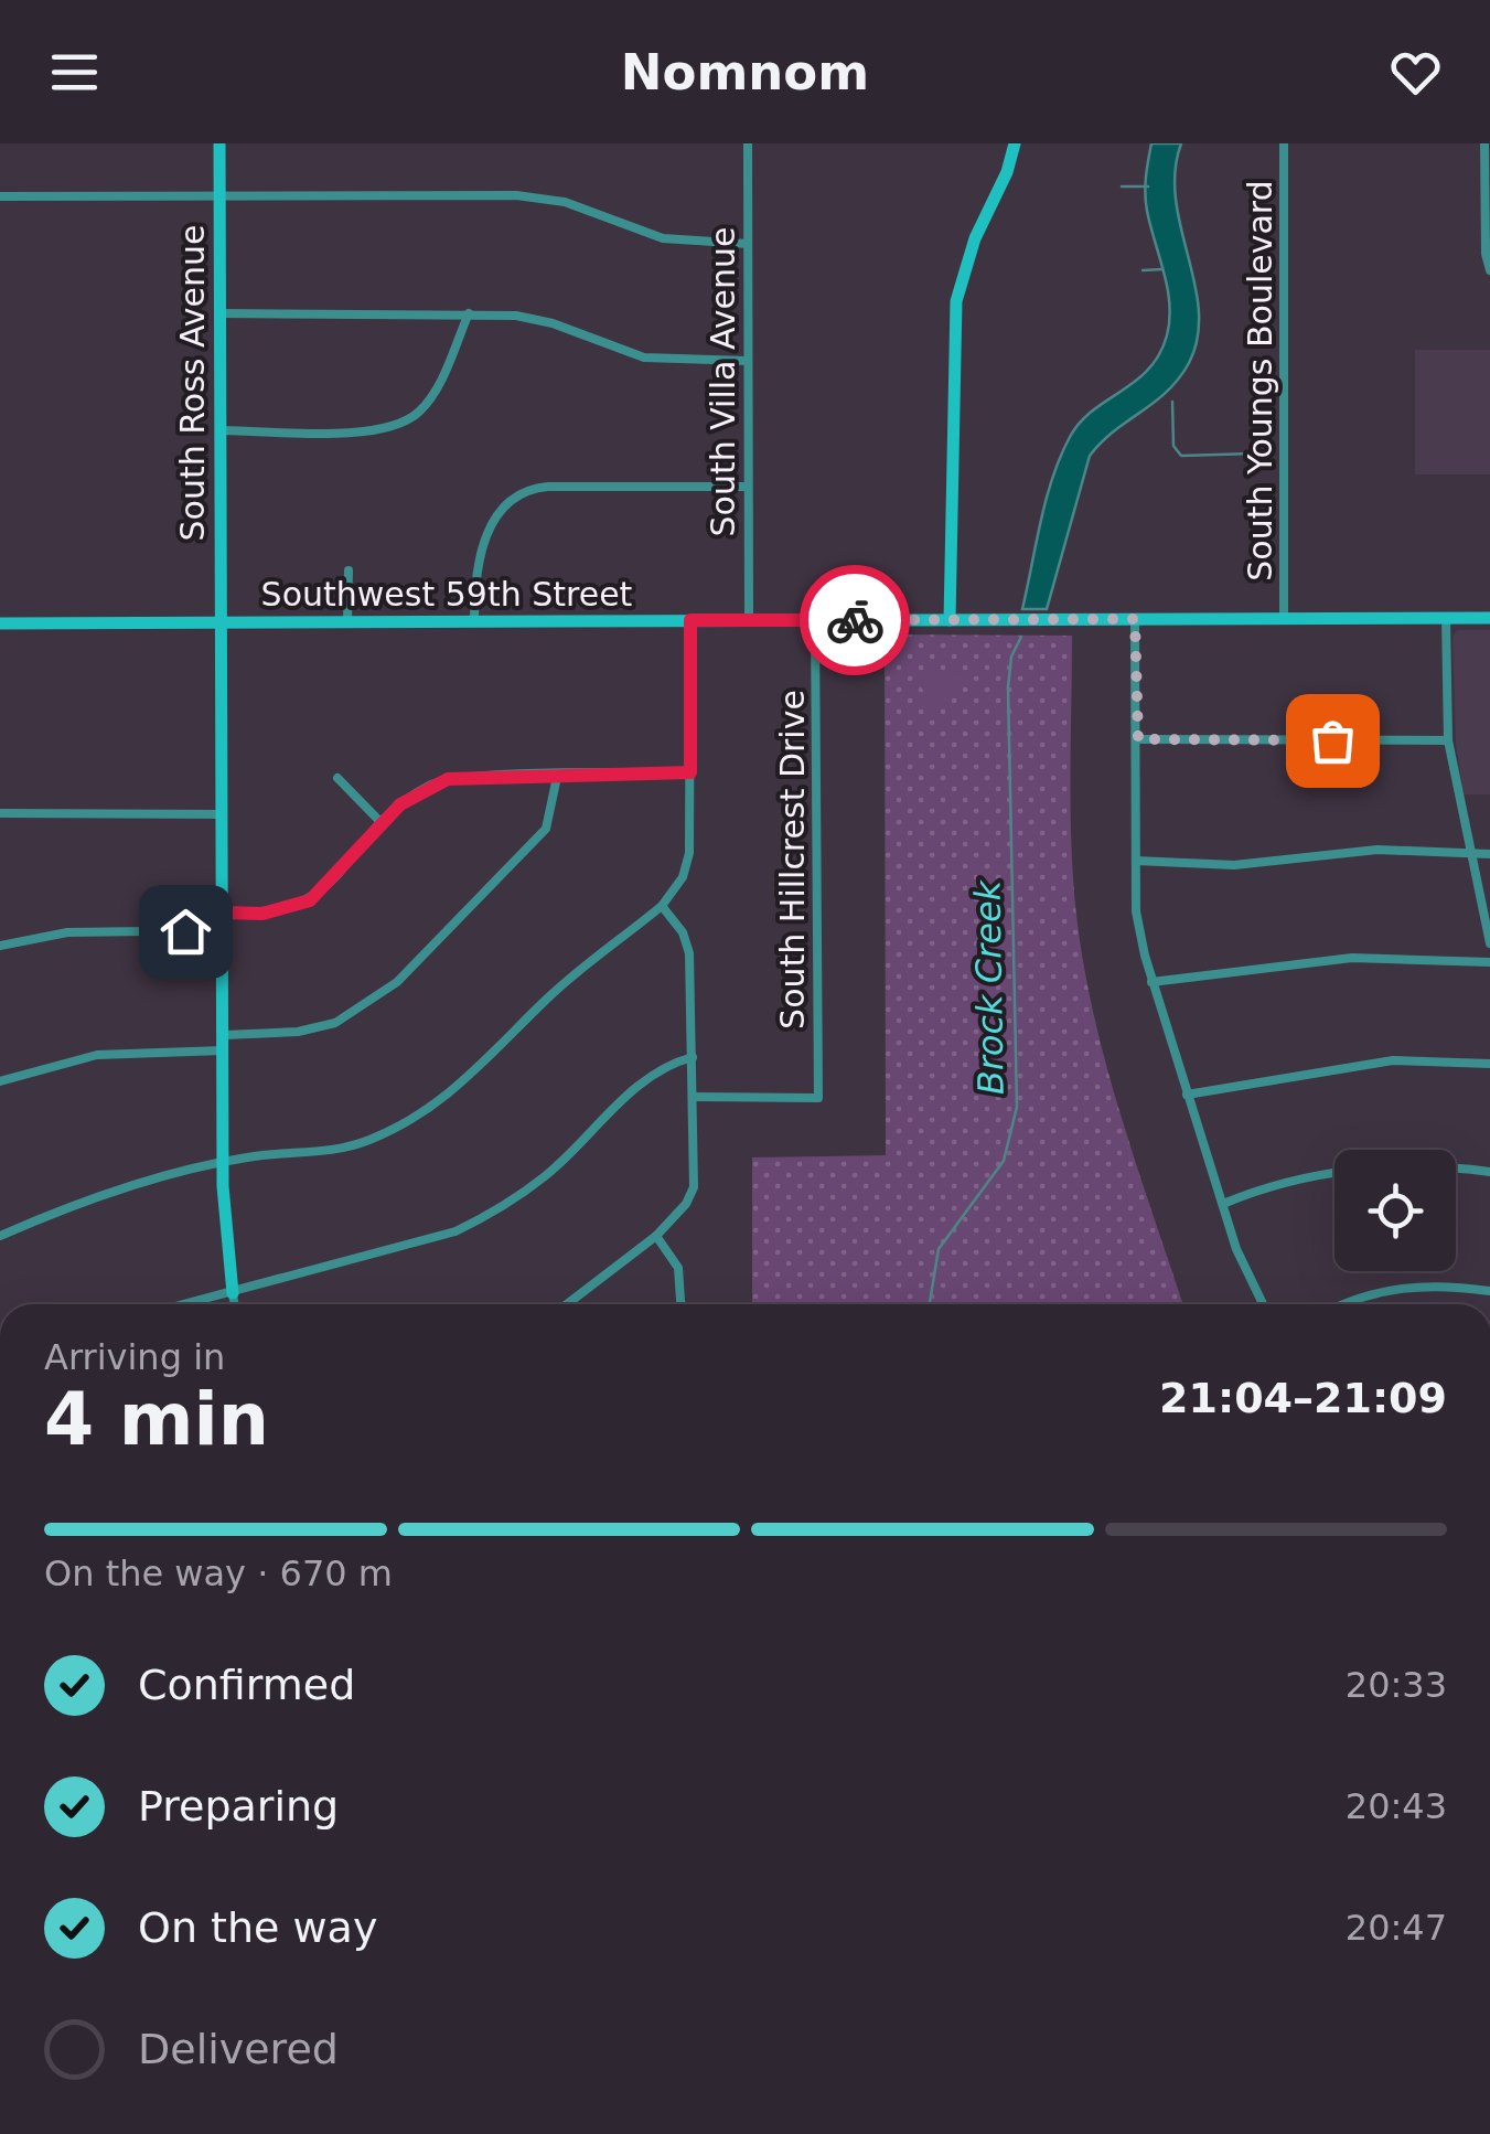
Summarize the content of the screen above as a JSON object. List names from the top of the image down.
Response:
{
  "streets": {
    "street": [
      "South Youngs Boulevard",
      "South Villa Avenue",
      "South Ross Avenue",
      "Southwest 59th Street",
      "South Hillcrest Drive"
    ]
  },
  "crossings": [
    ["South Youngs Boulevard", "Southwest 59th Street"],
    ["South Villa Avenue", "Southwest 59th Street"],
    ["South Ross Avenue", "Southwest 59th Street"],
    ["Southwest 59th Street", "South Hillcrest Drive"]
  ],
  "water": ["Brock Creek"],
  "page": {
    "header": "Nomnom",
    "heading": ["4 min", "Arriving in", "21:04–21:09"],
    "bar": "On the way · 670 m",
    "list": [
      ["Confirmed", "20:33"],
      ["Preparing", "20:43"],
      ["On the way", "20:47"],
      "Delivered"
    ]
  }
}
